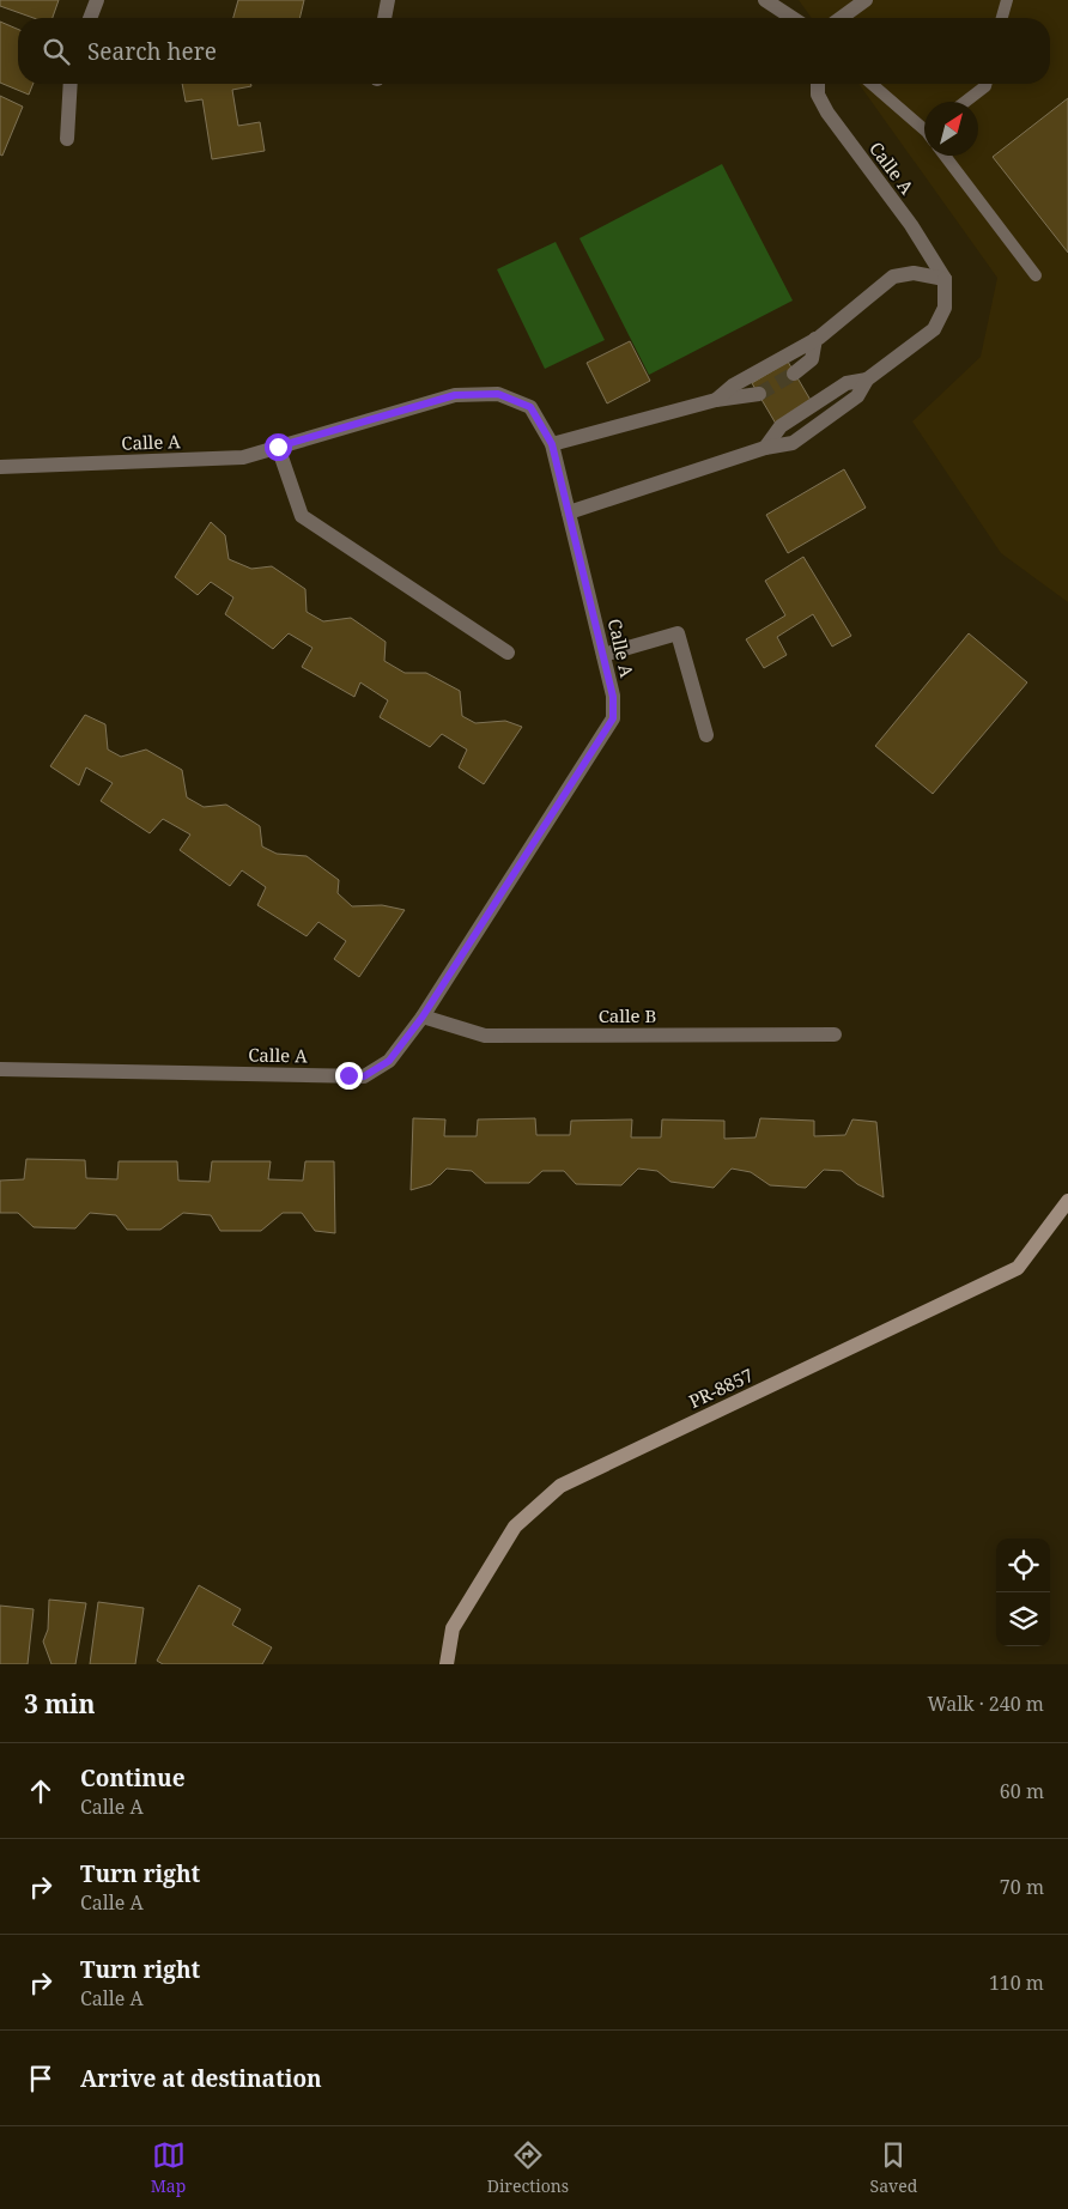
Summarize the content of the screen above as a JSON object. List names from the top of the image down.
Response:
{
  "streets": {
    "street": ["Calle A", "Calle B", "PR-8857"]
  },
  "crossings": [
    ["Calle A", "Calle B"]
  ],
  "north": "top right",
  "page": {
    "search": "Search here",
    "heading": ["3 min", "Walk · 240 m"],
    "list": [
      ["Continue", "Calle A", "60 m"],
      ["Turn right", "Calle A", "70 m"],
      ["Turn right", "Calle A", "110 m"],
      "Arrive at destination"
    ],
    "nav": ["Map", "Directions", "Saved"]
  }
}
